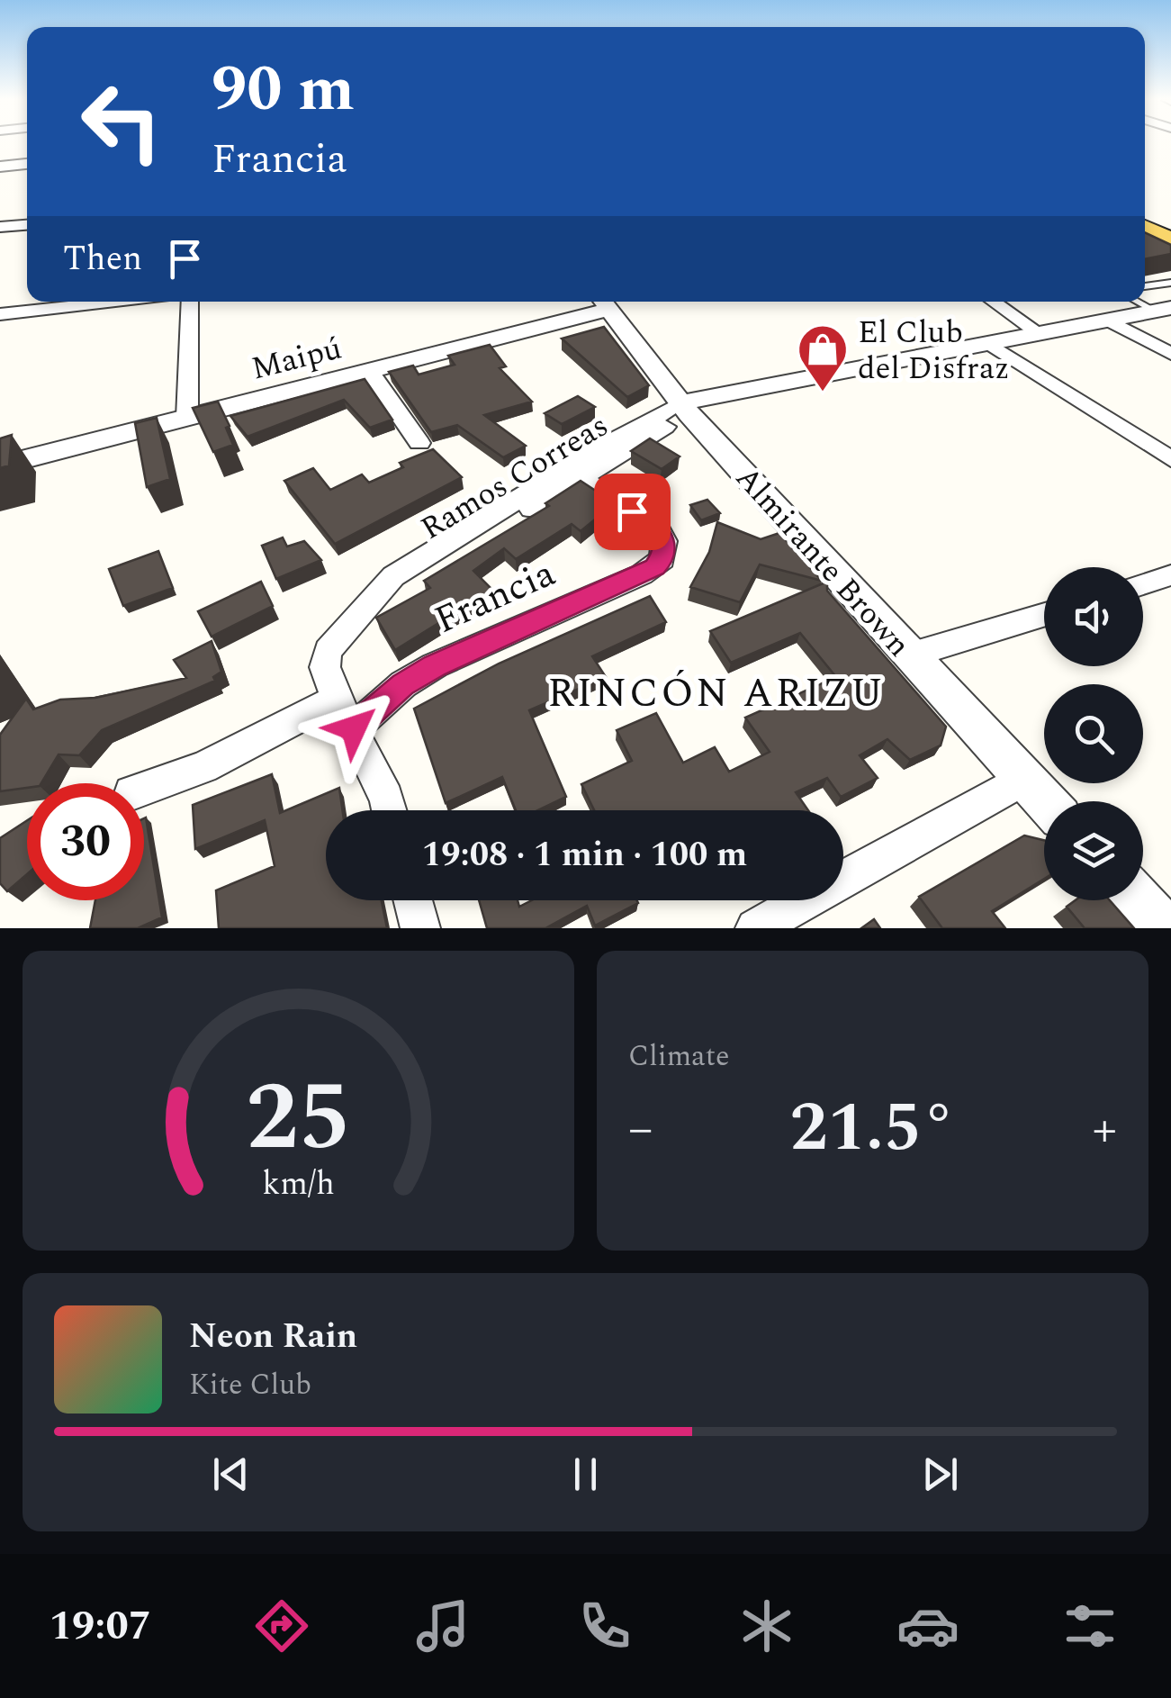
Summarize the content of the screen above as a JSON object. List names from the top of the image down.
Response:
{
  "streets": {
    "street": [
      "Maipú",
      "Ramos Correas",
      "Almirante Brown",
      "Francia"
    ]
  },
  "crossings": [
    ["Maipú", "Almirante Brown"],
    ["Ramos Correas", "Almirante Brown"],
    ["Ramos Correas", "Francia"]
  ],
  "districts": ["RINCÓN ARIZU"],
  "places": {
    "shop": ["El Club del Disfraz"]
  },
  "page": {
    "turn": ["90 m", "Francia"],
    "then": "Then",
    "limit": "30",
    "trip": "19:08 · 1 min · 100 m",
    "tile": "Climate",
    "heat": ["−", "21.5°", "+"],
    "song": ["Neon Rain", "Kite Club"],
    "tabs": "19:07",
    "gauge": ["25", "km/h"]
  }
}
